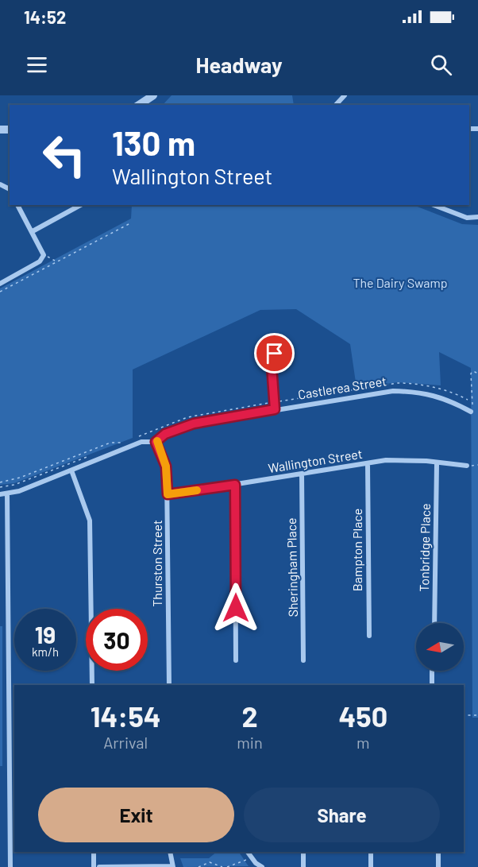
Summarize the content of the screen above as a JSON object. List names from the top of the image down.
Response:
{
  "streets": {
    "street": [
      "Castlerea Street",
      "Wallington Street",
      "Tonbridge Place",
      "Bampton Place",
      "Thurston Street",
      "Sheringham Place"
    ]
  },
  "crossings": [
    ["Castlerea Street", "Thurston Street"],
    ["Wallington Street", "Tonbridge Place"],
    ["Wallington Street", "Bampton Place"],
    ["Wallington Street", "Thurston Street"],
    ["Wallington Street", "Sheringham Place"]
  ],
  "parks": ["The Dairy Swamp"],
  "north": "left",
  "page": {
    "status": "14:52",
    "header": "Headway",
    "turn": ["130 m", "Wallington Street"],
    "speed": "19 km/h",
    "limit": "30",
    "eta": [
      "14:54",
      "Arrival",
      "2",
      "min",
      "450",
      "m"
    ],
    "buttons": ["Exit", "Share"]
  }
}
